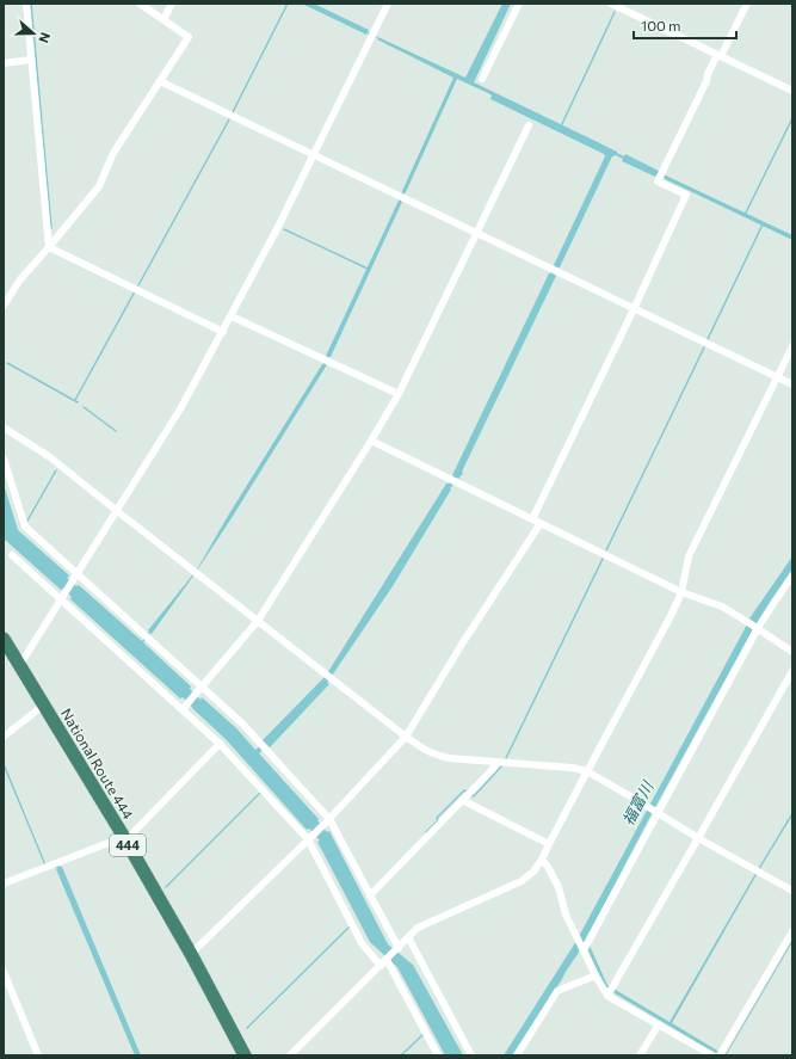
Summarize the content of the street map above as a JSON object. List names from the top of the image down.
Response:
{
  "streets": {
    "highway": ["National Route 444", "444"]
  },
  "water": ["福富川"],
  "scale_bar": "100 m",
  "north": "right"
}
